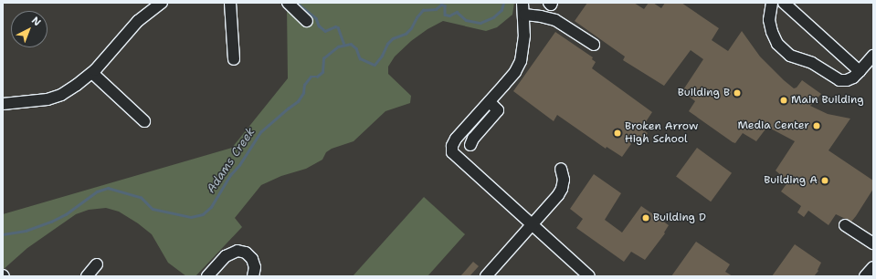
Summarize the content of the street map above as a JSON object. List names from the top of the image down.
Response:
{
  "water": ["Adams Creek"],
  "places": [
    "Building B",
    "Main Building",
    "Media Center",
    "Broken Arrow High School",
    "Building A",
    "Building D"
  ],
  "north": "top right"
}
